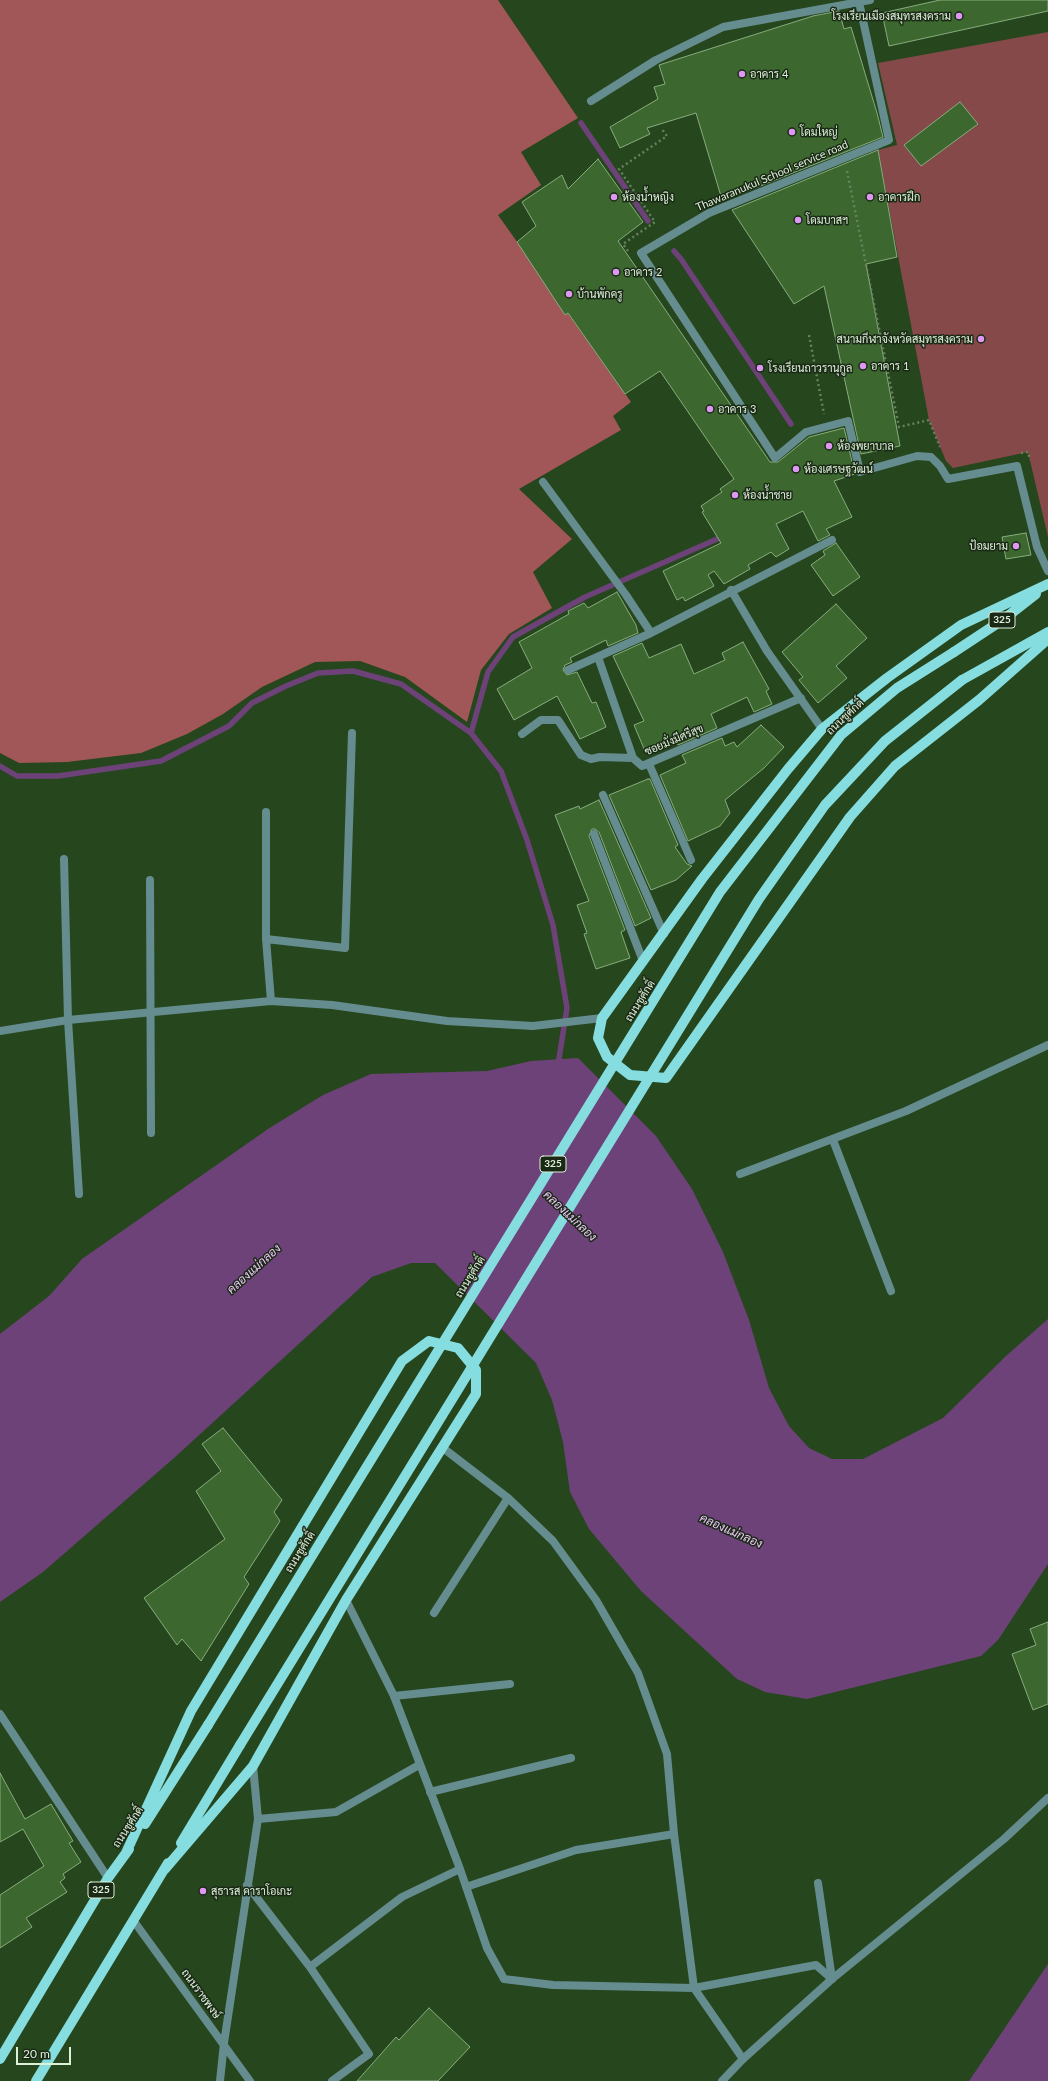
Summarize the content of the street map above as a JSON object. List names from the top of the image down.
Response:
{
  "streets": {
    "main road": ["325", "ถนนชูศักดิ์"],
    "street": ["Thawaranukul School service road", "ซอยมั่งมีศรีสุข", "ถนนราชพงษ์"]
  },
  "water": ["คลองแม่กลอง"],
  "places": [
    "โรงเรียนเมืองสมุทรสงคราม",
    "อาคาร 4",
    "โดมใหญ่",
    "ห้องน้ำหญิง",
    "อาคารฝึก",
    "โดมบาสฯ",
    "อาคาร 2",
    "บ้านพักครู",
    "สนามกีฬาจังหวัดสมุทรสงคราม",
    "อาคาร 1",
    "โรงเรียนถาวรานุกูล",
    "อาคาร 3",
    "ห้องพยาบาล",
    "ห้องเศรษฐวัฒน์",
    "ห้องน้ำชาย",
    "ป้อมยาม",
    "สุธารส คาราโอเกะ"
  ],
  "scale_bar": "20 m"
}
